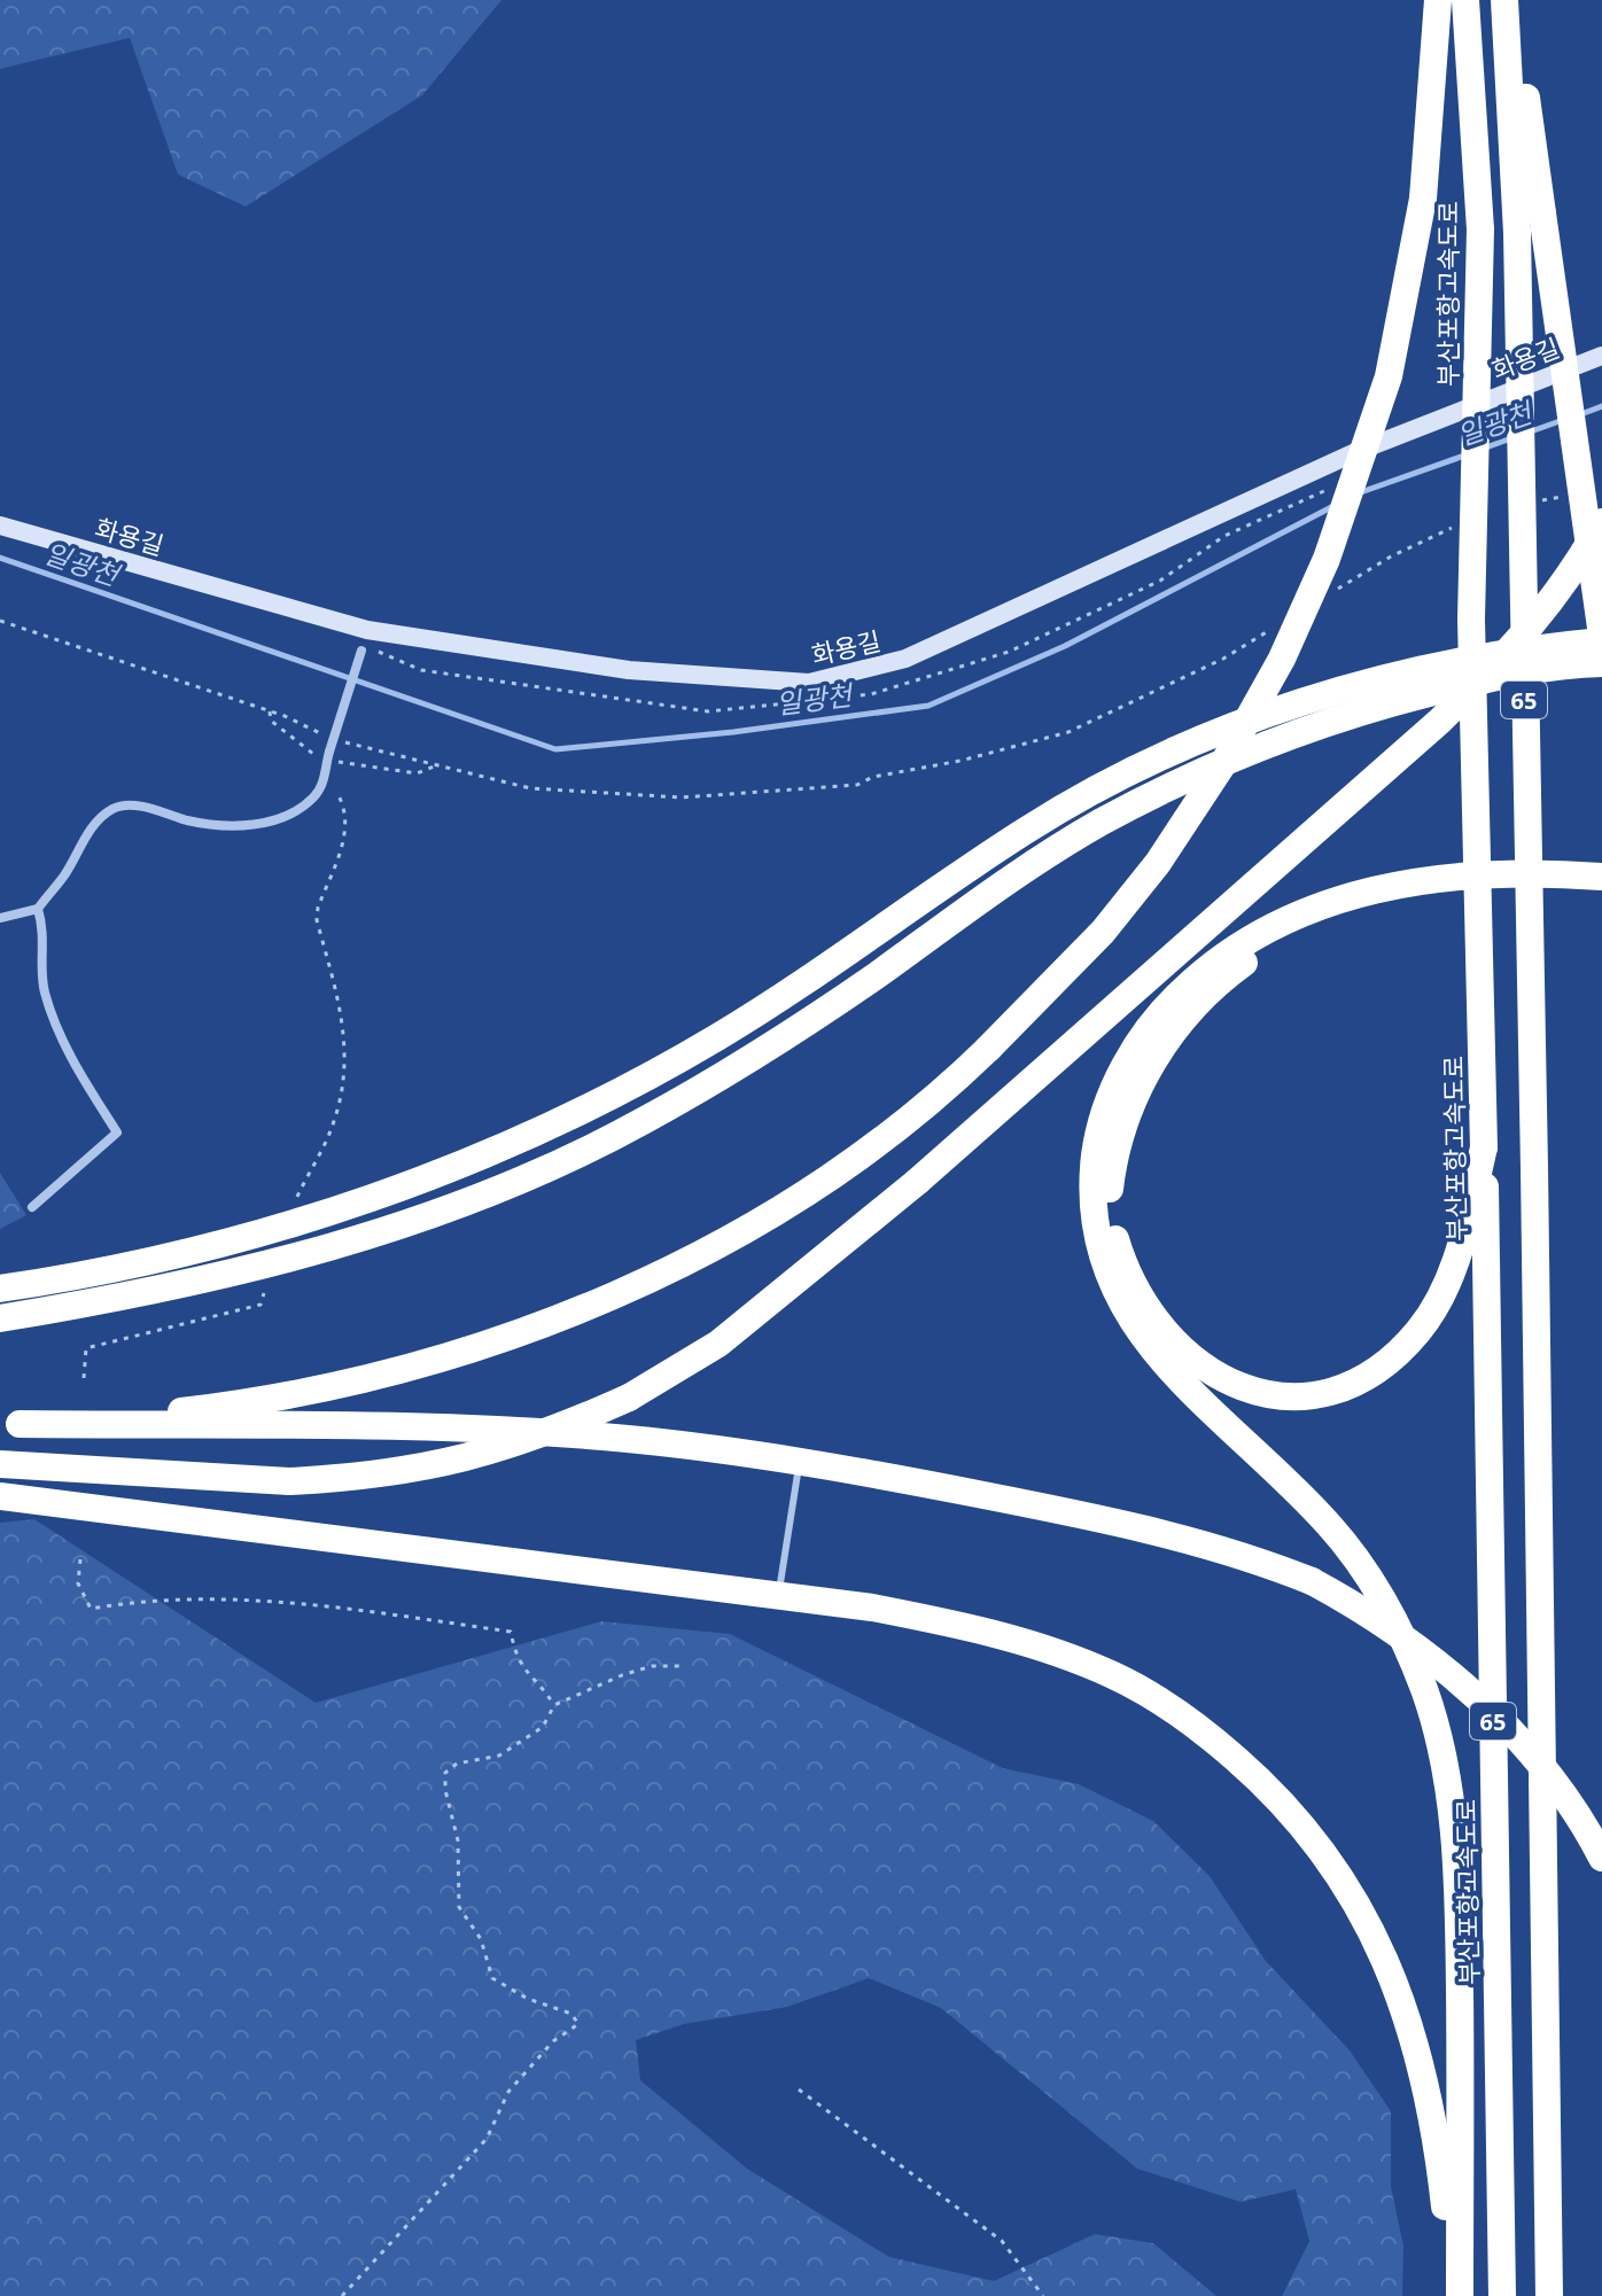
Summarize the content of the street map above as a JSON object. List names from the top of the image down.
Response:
{
  "streets": {
    "highway": ["부산포항고속도로", "65"],
    "main road": ["화용길"]
  },
  "water": ["일광천"]
}
